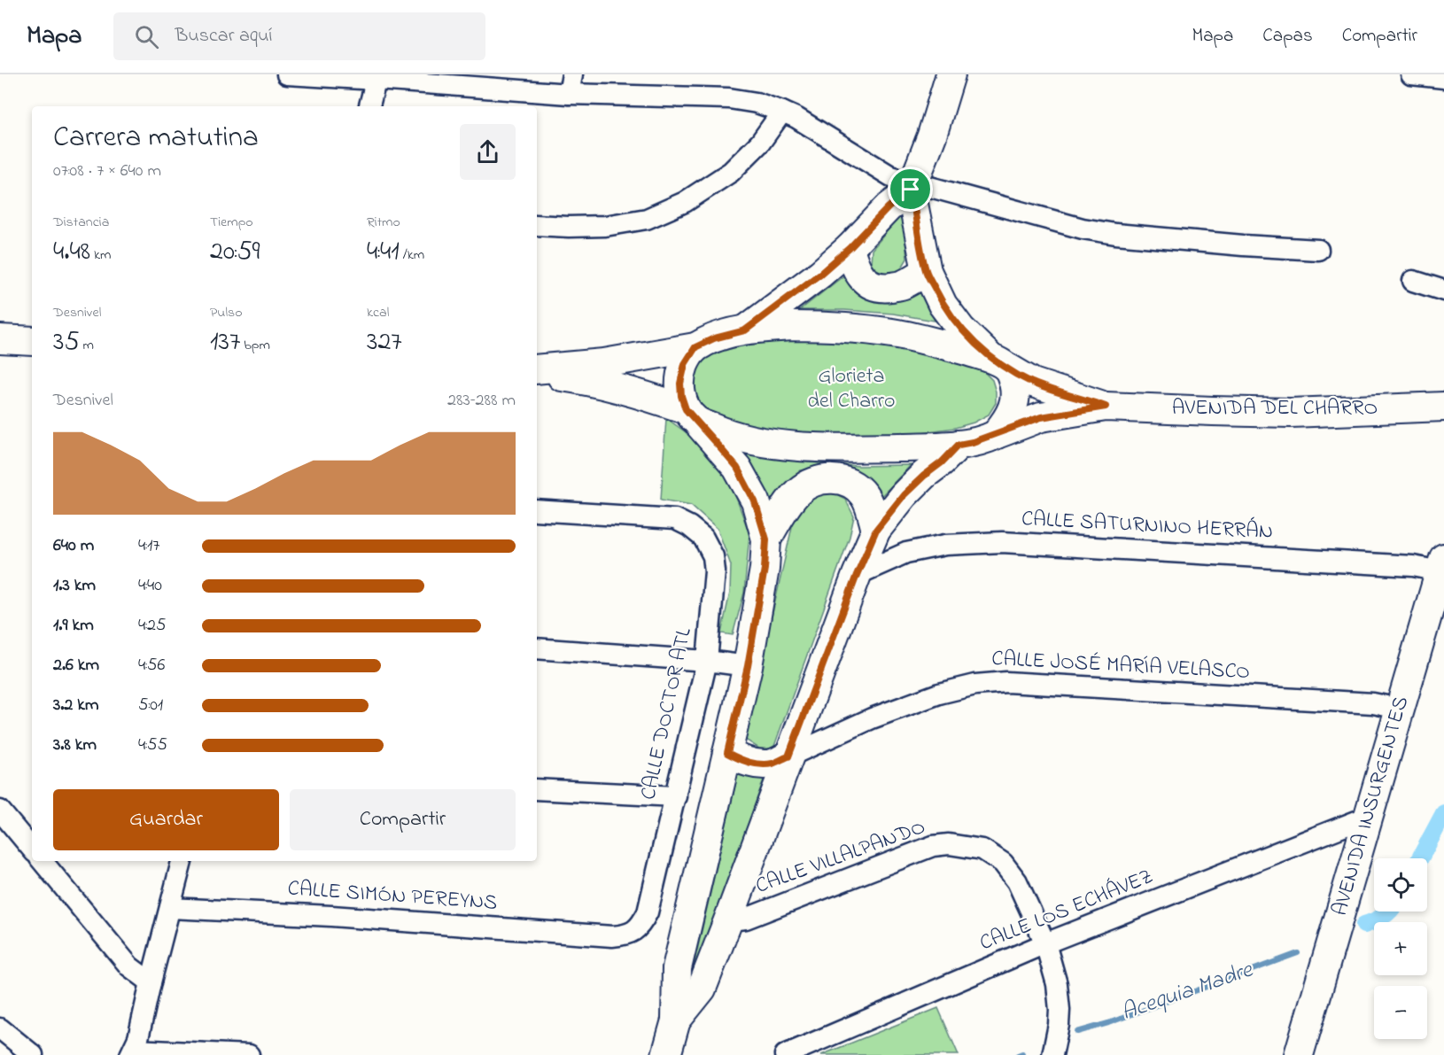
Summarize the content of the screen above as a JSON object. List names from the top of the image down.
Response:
{
  "streets": {
    "street": [
      "AVENIDA DEL CHARRO",
      "CALLE SATURNINO HERRÁN",
      "CALLE JOSÉ MARÍA VELASCO",
      "CALLE DOCTOR ATL",
      "AVENIDA INSURGENTES",
      "CALLE VILLALPANDO",
      "CALLE SIMÓN PEREYNS",
      "CALLE LOS ECHÁVEZ"
    ]
  },
  "crossings": [
    ["CALLE SATURNINO HERRÁN", "AVENIDA INSURGENTES"],
    ["CALLE JOSÉ MARÍA VELASCO", "AVENIDA INSURGENTES"],
    ["CALLE DOCTOR ATL", "CALLE SIMÓN PEREYNS"],
    ["AVENIDA INSURGENTES", "CALLE LOS ECHÁVEZ"],
    ["CALLE VILLALPANDO", "CALLE LOS ECHÁVEZ"]
  ],
  "water": ["Acequia Madre"],
  "parks": ["Glorieta del Charro"],
  "page": {
    "header": "Mapa",
    "search": "Buscar aquí",
    "nav": ["Mapa", "Capas", "Compartir"],
    "heading": ["Carrera matutina", "07:08 · 7 × 640 m"],
    "stats": [
      ["Distancia", "4.48 km"],
      ["Tiempo", "20:59"],
      ["Ritmo", "4:41 /km"],
      ["Desnivel", "35 m"],
      ["Pulso", "137 bpm"],
      ["kcal", "327"]
    ],
    "chart": ["Desnivel", "283–288 m"],
    "list": [
      {
        "name": "640 m",
        "note": "4:17"
      },
      {
        "name": "1.3 km",
        "note": "4:40"
      },
      {
        "name": "1.9 km",
        "note": "4:25"
      },
      {
        "name": "2.6 km",
        "note": "4:56"
      },
      {
        "name": "3.2 km",
        "note": "5:01"
      },
      {
        "name": "3.8 km",
        "note": "4:55"
      }
    ],
    "buttons": ["Guardar", "Compartir"],
    "map_buttons": ["+", "−"]
  }
}
